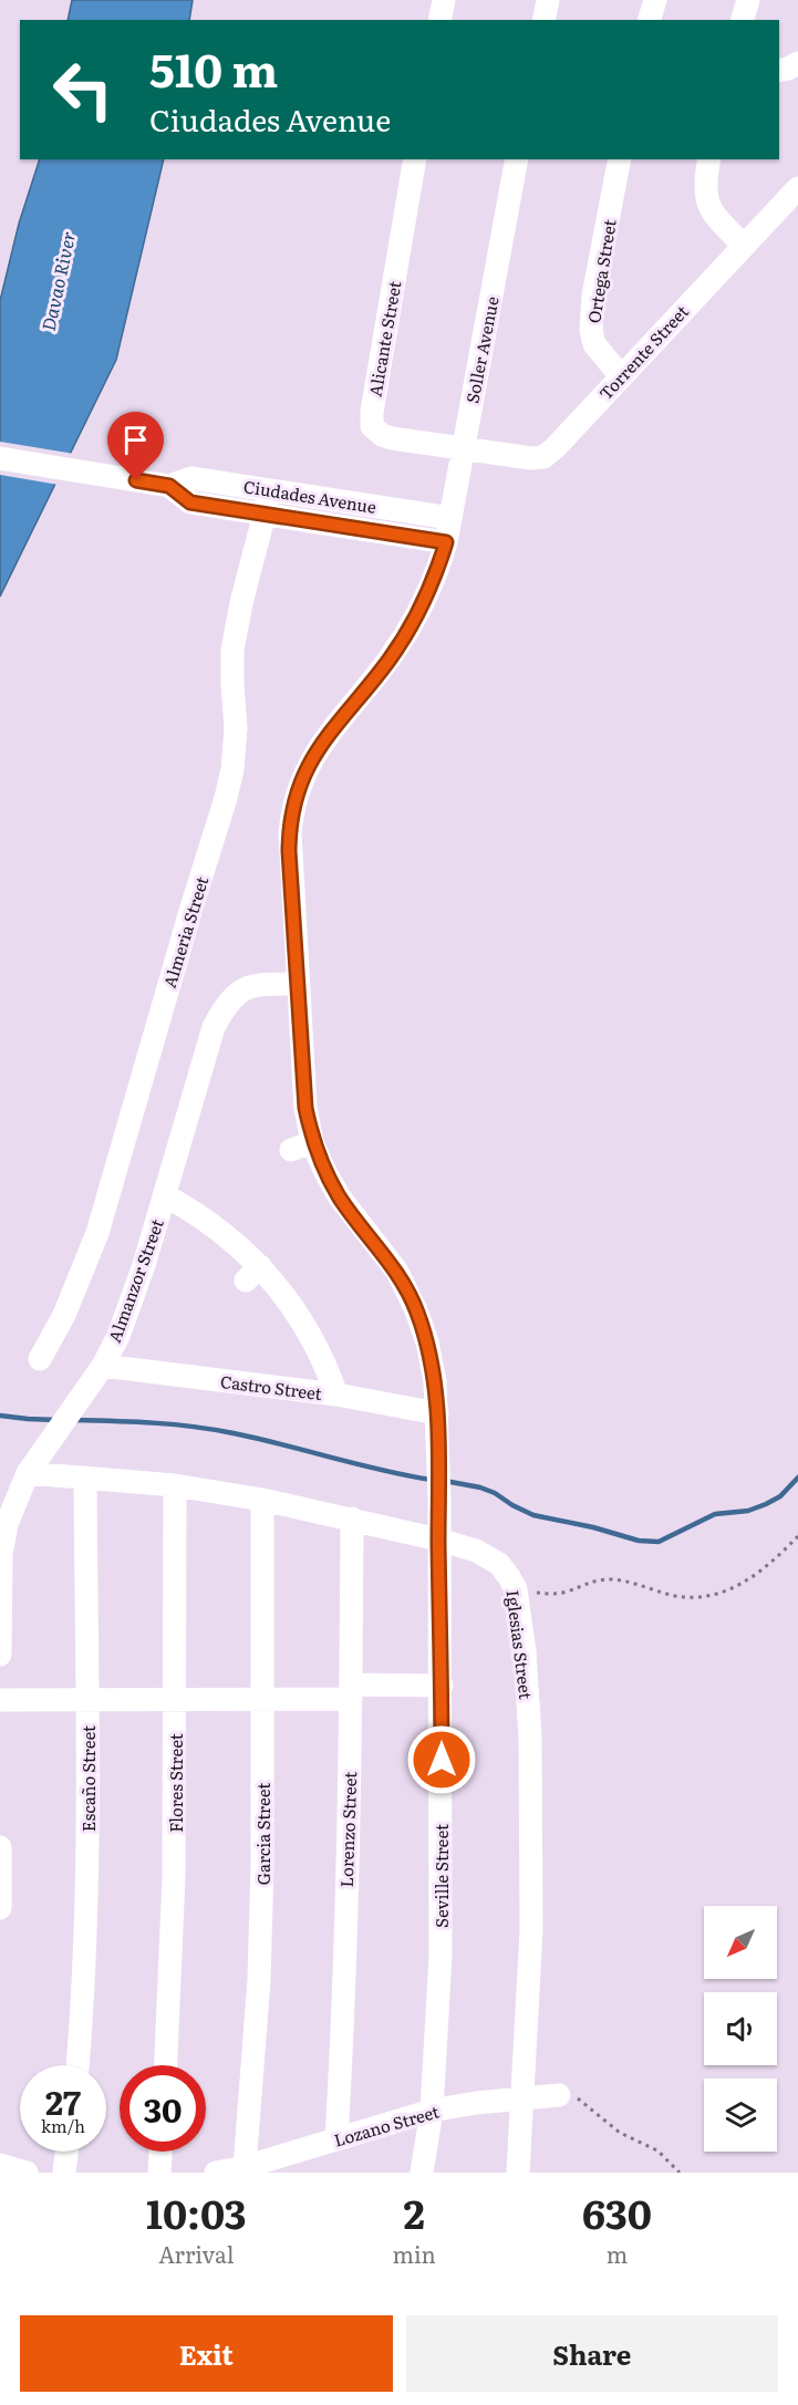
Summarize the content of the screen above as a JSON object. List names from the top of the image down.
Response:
{
  "streets": {
    "street": [
      "Ortega Street",
      "Alicante Street",
      "Soller Avenue",
      "Torrente Street",
      "Ciudades Avenue",
      "Almeria Street",
      "Almanzor Street",
      "Castro Street",
      "Iglesias Street",
      "Escaño Street",
      "Flores Street",
      "Lorenzo Street",
      "Garcia Street",
      "Seville Street",
      "Lozano Street"
    ]
  },
  "crossings": [
    ["Ortega Street", "Torrente Street"],
    ["Alicante Street", "Soller Avenue"],
    ["Alicante Street", "Torrente Street"],
    ["Soller Avenue", "Torrente Street"],
    ["Soller Avenue", "Ciudades Avenue"],
    ["Soller Avenue", "Seville Street"],
    ["Ciudades Avenue", "Almeria Street"],
    ["Ciudades Avenue", "Seville Street"],
    ["Almanzor Street", "Castro Street"],
    ["Almanzor Street", "Iglesias Street"],
    ["Almanzor Street", "Seville Street"],
    ["Castro Street", "Seville Street"],
    ["Iglesias Street", "Escaño Street"],
    ["Iglesias Street", "Flores Street"],
    ["Iglesias Street", "Lorenzo Street"],
    ["Iglesias Street", "Garcia Street"],
    ["Iglesias Street", "Seville Street"],
    ["Iglesias Street", "Lozano Street"],
    ["Lorenzo Street", "Lozano Street"],
    ["Garcia Street", "Lozano Street"],
    ["Seville Street", "Lozano Street"]
  ],
  "water": ["Davao River"],
  "north": "bottom left",
  "page": {
    "turn": ["510 m", "Ciudades Avenue"],
    "speed": "27 km/h",
    "limit": "30",
    "eta": [
      "10:03",
      "Arrival",
      "2",
      "min",
      "630",
      "m"
    ],
    "buttons": ["Exit", "Share"]
  }
}
